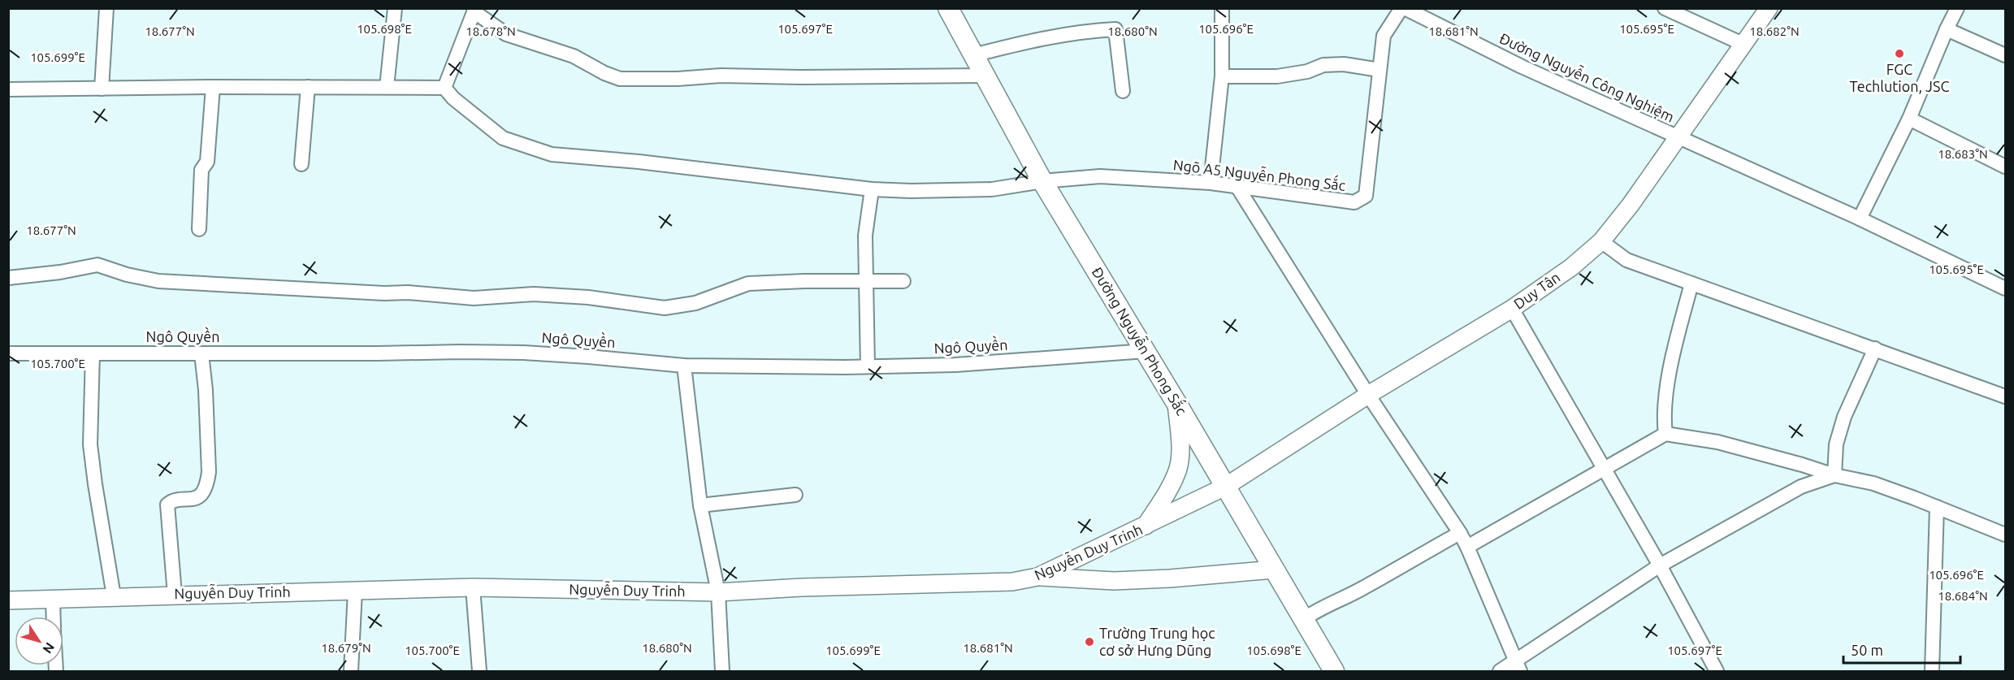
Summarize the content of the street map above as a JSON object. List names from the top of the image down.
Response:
{
  "streets": {
    "main road": ["Đường Nguyễn Phong Sắc"],
    "street": [
      "Đường Nguyễn Công Nghiệm",
      "Ngõ A5 Nguyễn Phong Sắc",
      "Duy Tân",
      "Ngô Quyền",
      "Nguyễn Duy Trinh"
    ]
  },
  "crossings": [
    ["Đường Nguyễn Công Nghiệm", "Ngõ A5 Nguyễn Phong Sắc"],
    ["Đường Nguyễn Công Nghiệm", "Duy Tân"],
    ["Ngõ A5 Nguyễn Phong Sắc", "Đường Nguyễn Phong Sắc"],
    ["Duy Tân", "Đường Nguyễn Phong Sắc"],
    ["Duy Tân", "Nguyễn Duy Trinh"],
    ["Ngô Quyền", "Đường Nguyễn Phong Sắc"],
    ["Đường Nguyễn Phong Sắc", "Nguyễn Duy Trinh"]
  ],
  "places": ["FGC Techlution, JSC", "Trường Trung học cơ sở Hưng Dũng"],
  "scale_bar": "50 m",
  "north": "bottom right",
  "coordinates": [
    "105.698°E",
    "105.697°E",
    "105.695°E",
    "105.696°E",
    "18.678°N",
    "18.680°N",
    "18.682°N",
    "18.677°N",
    "18.681°N",
    "105.699°E",
    "18.683°N",
    "105.700°E",
    "18.684°N",
    "18.679°N"
  ]
}
